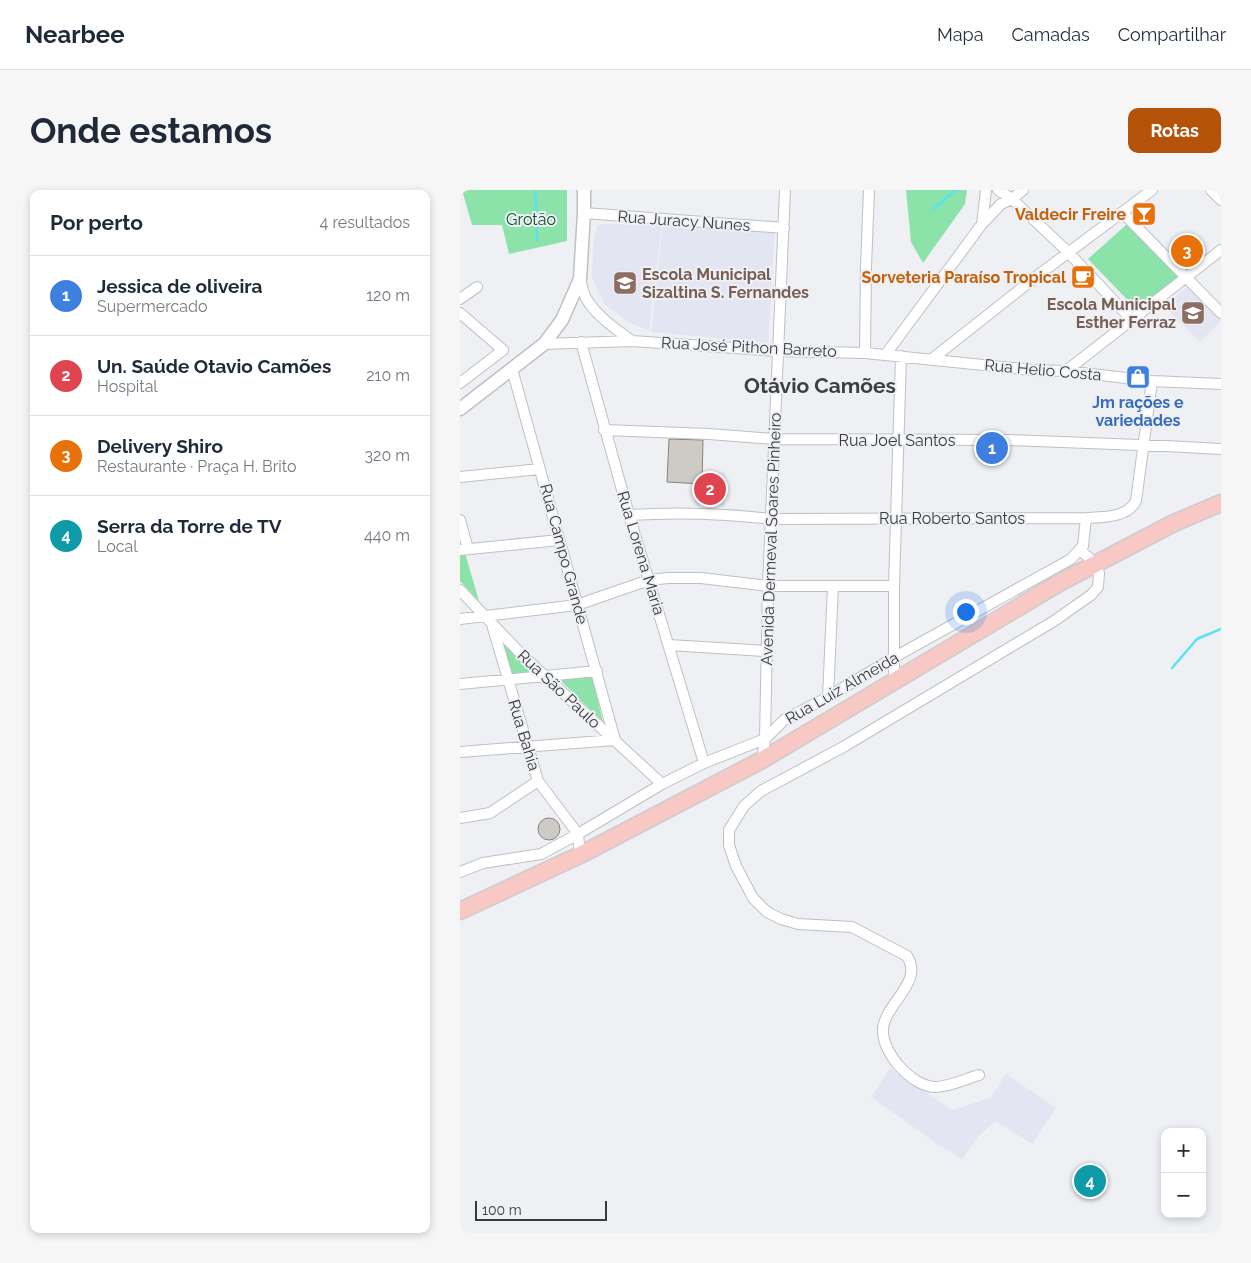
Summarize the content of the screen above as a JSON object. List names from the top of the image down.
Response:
{
  "streets": {
    "street": [
      "Rua Juracy Nunes",
      "Rua José Pithon Barreto",
      "Rua Helio Costa",
      "Rua Joel Santos",
      "Rua Roberto Santos",
      "Avenida Dermeval Soares Pinheiro",
      "Rua Lorena Maria",
      "Rua Campo Grande",
      "Rua Luiz Almeida",
      "Rua São Paulo",
      "Rua Bahia"
    ]
  },
  "crossings": [
    ["Rua Juracy Nunes", "Avenida Dermeval Soares Pinheiro"],
    ["Rua José Pithon Barreto", "Rua Helio Costa"],
    ["Rua José Pithon Barreto", "Avenida Dermeval Soares Pinheiro"],
    ["Rua José Pithon Barreto", "Rua Lorena Maria"],
    ["Rua Joel Santos", "Rua Roberto Santos"],
    ["Rua Joel Santos", "Avenida Dermeval Soares Pinheiro"],
    ["Rua Joel Santos", "Rua Lorena Maria"],
    ["Rua Roberto Santos", "Avenida Dermeval Soares Pinheiro"],
    ["Rua Roberto Santos", "Rua Lorena Maria"],
    ["Avenida Dermeval Soares Pinheiro", "Rua Luiz Almeida"],
    ["Rua Lorena Maria", "Rua Luiz Almeida"],
    ["Rua Campo Grande", "Rua São Paulo"],
    ["Rua Luiz Almeida", "Rua São Paulo"],
    ["Rua Luiz Almeida", "Rua Bahia"],
    ["Rua São Paulo", "Rua Bahia"]
  ],
  "districts": ["Otávio Camões"],
  "parks": ["Grotão"],
  "places": {
    "bar": ["Valdecir Freire"],
    "cafe": ["Sorveteria Paraíso Tropical"],
    "school or university": ["Escola Municipal Sizaltina S. Fernandes", "Escola Municipal Esther Ferraz"],
    "shop": ["Jm rações e variedades"]
  },
  "scale_bar": "100 m",
  "page": {
    "header": "Nearbee",
    "nav": ["Mapa", "Camadas", "Compartilhar"],
    "buttons": "Rotas",
    "title": "Onde estamos",
    "heading": ["Por perto", "4 resultados"],
    "pins": [
      "3",
      "1",
      "2",
      "4"
    ],
    "list": [
      {
        "mark": "1",
        "name": "Jessica de oliveira",
        "note": "Supermercado",
        "value": "120 m"
      },
      {
        "mark": "2",
        "name": "Un. Saúde Otavio Camões",
        "note": "Hospital",
        "value": "210 m"
      },
      {
        "mark": "3",
        "name": "Delivery Shiro",
        "note": "Restaurante · Praça H. Brito",
        "value": "320 m"
      },
      {
        "mark": "4",
        "name": "Serra da Torre de TV",
        "note": "Local",
        "value": "440 m"
      }
    ],
    "map_buttons": ["+", "−"],
    "scale": "100 m"
  }
}
